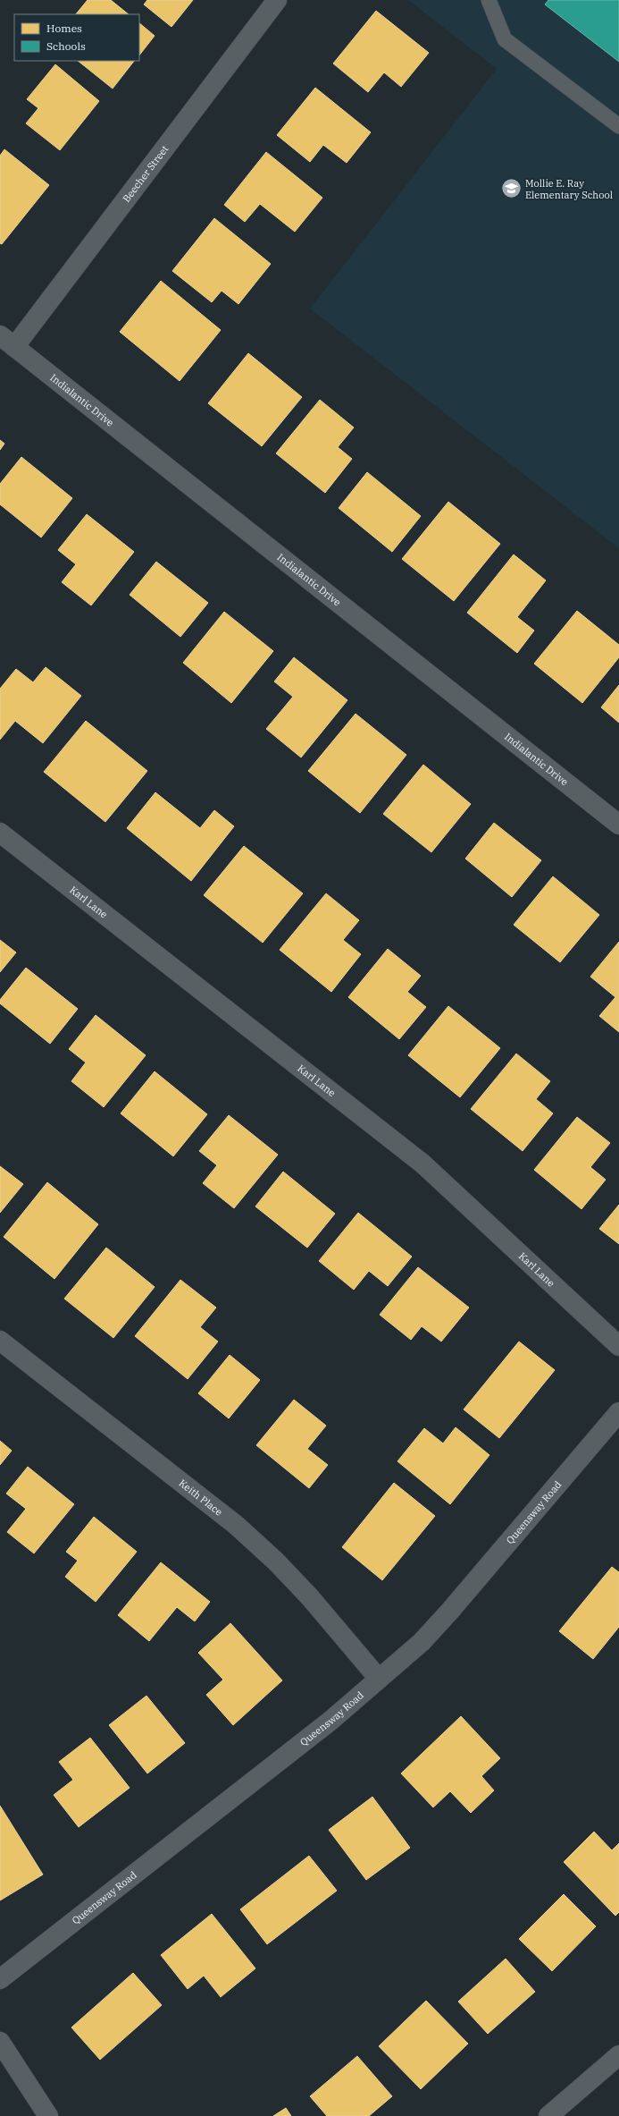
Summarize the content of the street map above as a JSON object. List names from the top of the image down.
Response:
{
  "streets": {
    "street": [
      "Beecher Street",
      "Indialantic Drive",
      "Karl Lane",
      "Keith Place",
      "Queensway Road"
    ]
  },
  "crossings": [
    ["Beecher Street", "Indialantic Drive"],
    ["Keith Place", "Queensway Road"]
  ],
  "places": {
    "school or university": ["Mollie E. Ray Elementary School"]
  },
  "legend": ["Homes", "Schools"]
}
